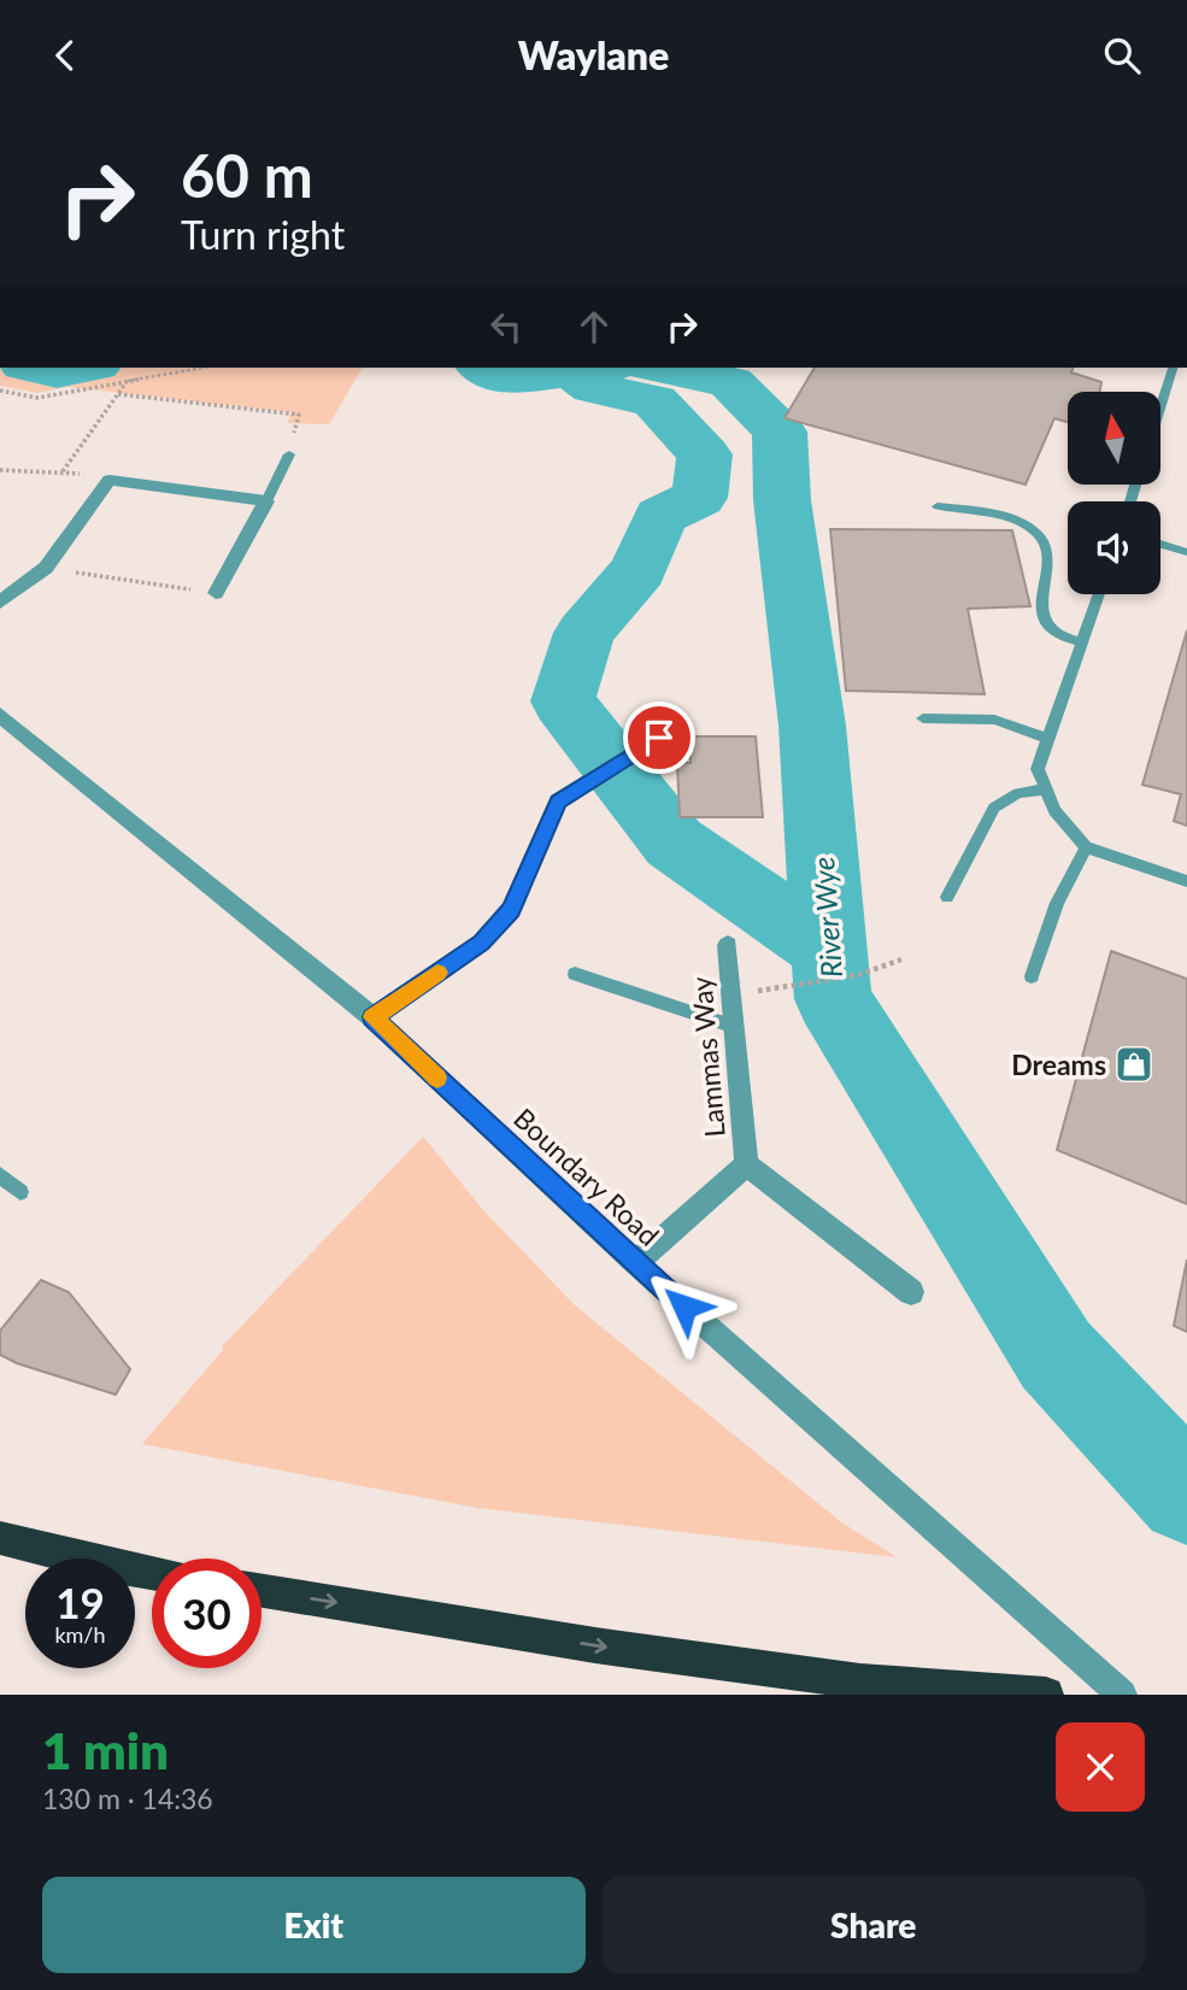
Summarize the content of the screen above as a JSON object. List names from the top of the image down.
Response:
{
  "streets": {
    "street": ["Lammas Way", "Boundary Road"]
  },
  "crossings": [
    ["Lammas Way", "Boundary Road"]
  ],
  "water": ["River Wye"],
  "places": {
    "shop": ["Dreams"]
  },
  "north": "top",
  "page": {
    "header": "Waylane",
    "turn": ["60 m", "Turn right"],
    "speed": "19 km/h",
    "limit": "30",
    "heading": ["1 min", "130 m · 14:36"],
    "buttons": ["Exit", "Share"]
  }
}
